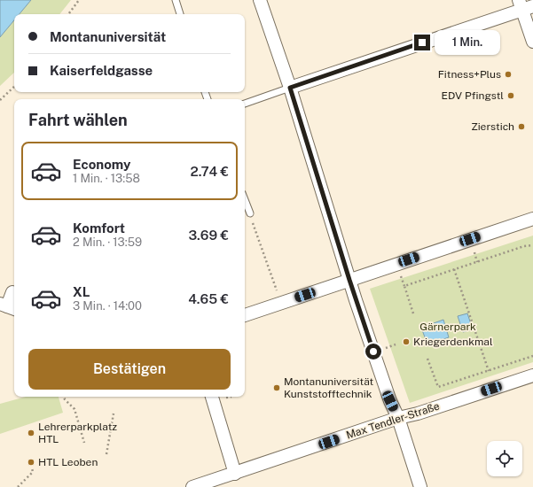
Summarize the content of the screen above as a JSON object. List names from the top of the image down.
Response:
{
  "streets": {
    "street": ["Max Tendler-Straße"]
  },
  "parks": ["Gärnerpark"],
  "places": [
    "Fitness+Plus",
    "EDV Pfingstl",
    "Zierstich",
    "Kriegerdenkmal",
    "Montanuniversität Kunststofftechnik",
    "Lehrerparkplatz HTL",
    "HTL Leoben"
  ],
  "page": {
    "banner": ["Montanuniversität", "Kaiserfeldgasse"],
    "bubble": "1 Min.",
    "heading": "Fahrt wählen",
    "list": [
      {
        "name": "Economy",
        "note": "1 Min. · 13:58",
        "value": "2.74 €"
      },
      {
        "name": "Komfort",
        "note": "2 Min. · 13:59",
        "value": "3.69 €"
      },
      {
        "name": "XL",
        "note": "3 Min. · 14:00",
        "value": "4.65 €"
      }
    ],
    "buttons": "Bestätigen"
  }
}
